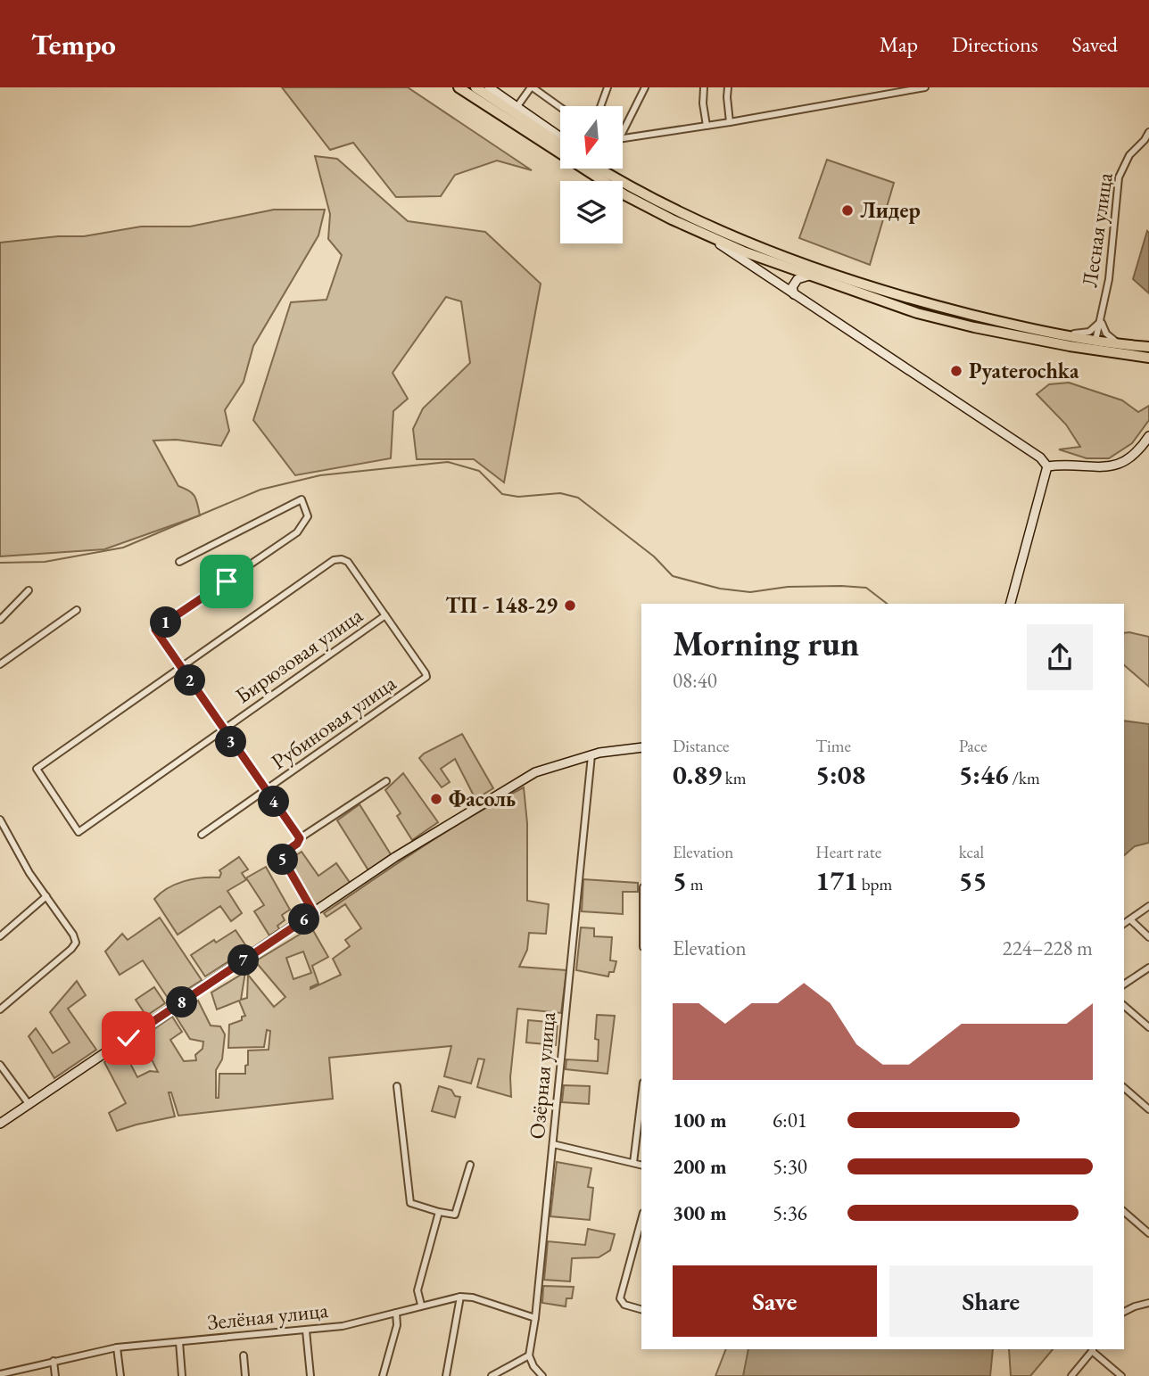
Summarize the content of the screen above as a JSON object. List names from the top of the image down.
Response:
{
  "streets": {
    "street": [
      "Лесная улица",
      "Бирюзовая улица",
      "Рубиновая улица",
      "Озёрная улица",
      "Зелёная улица"
    ]
  },
  "crossings": [
    ["Бирюзовая улица", "Рубиновая улица"],
    ["Озёрная улица", "Зелёная улица"]
  ],
  "places": [
    "Лидер",
    "Pyaterochka",
    "ТП - 148-29",
    "Фасоль"
  ],
  "north": "bottom",
  "page": {
    "header": "Tempo",
    "nav": ["Map", "Directions", "Saved"],
    "heading": ["Morning run", "08:40"],
    "pins": [
      "1",
      "2",
      "3",
      "4",
      "5",
      "6",
      "7",
      "8"
    ],
    "stats": [
      ["Distance", "0.89 km"],
      ["Time", "5:08"],
      ["Pace", "5:46 /km"],
      ["Elevation", "5 m"],
      ["Heart rate", "171 bpm"],
      ["kcal", "55"]
    ],
    "chart": ["Elevation", "224–228 m"],
    "list": [
      {
        "name": "100 m",
        "note": "6:01"
      },
      {
        "name": "200 m",
        "note": "5:30"
      },
      {
        "name": "300 m",
        "note": "5:36"
      }
    ],
    "buttons": ["Save", "Share"]
  }
}
